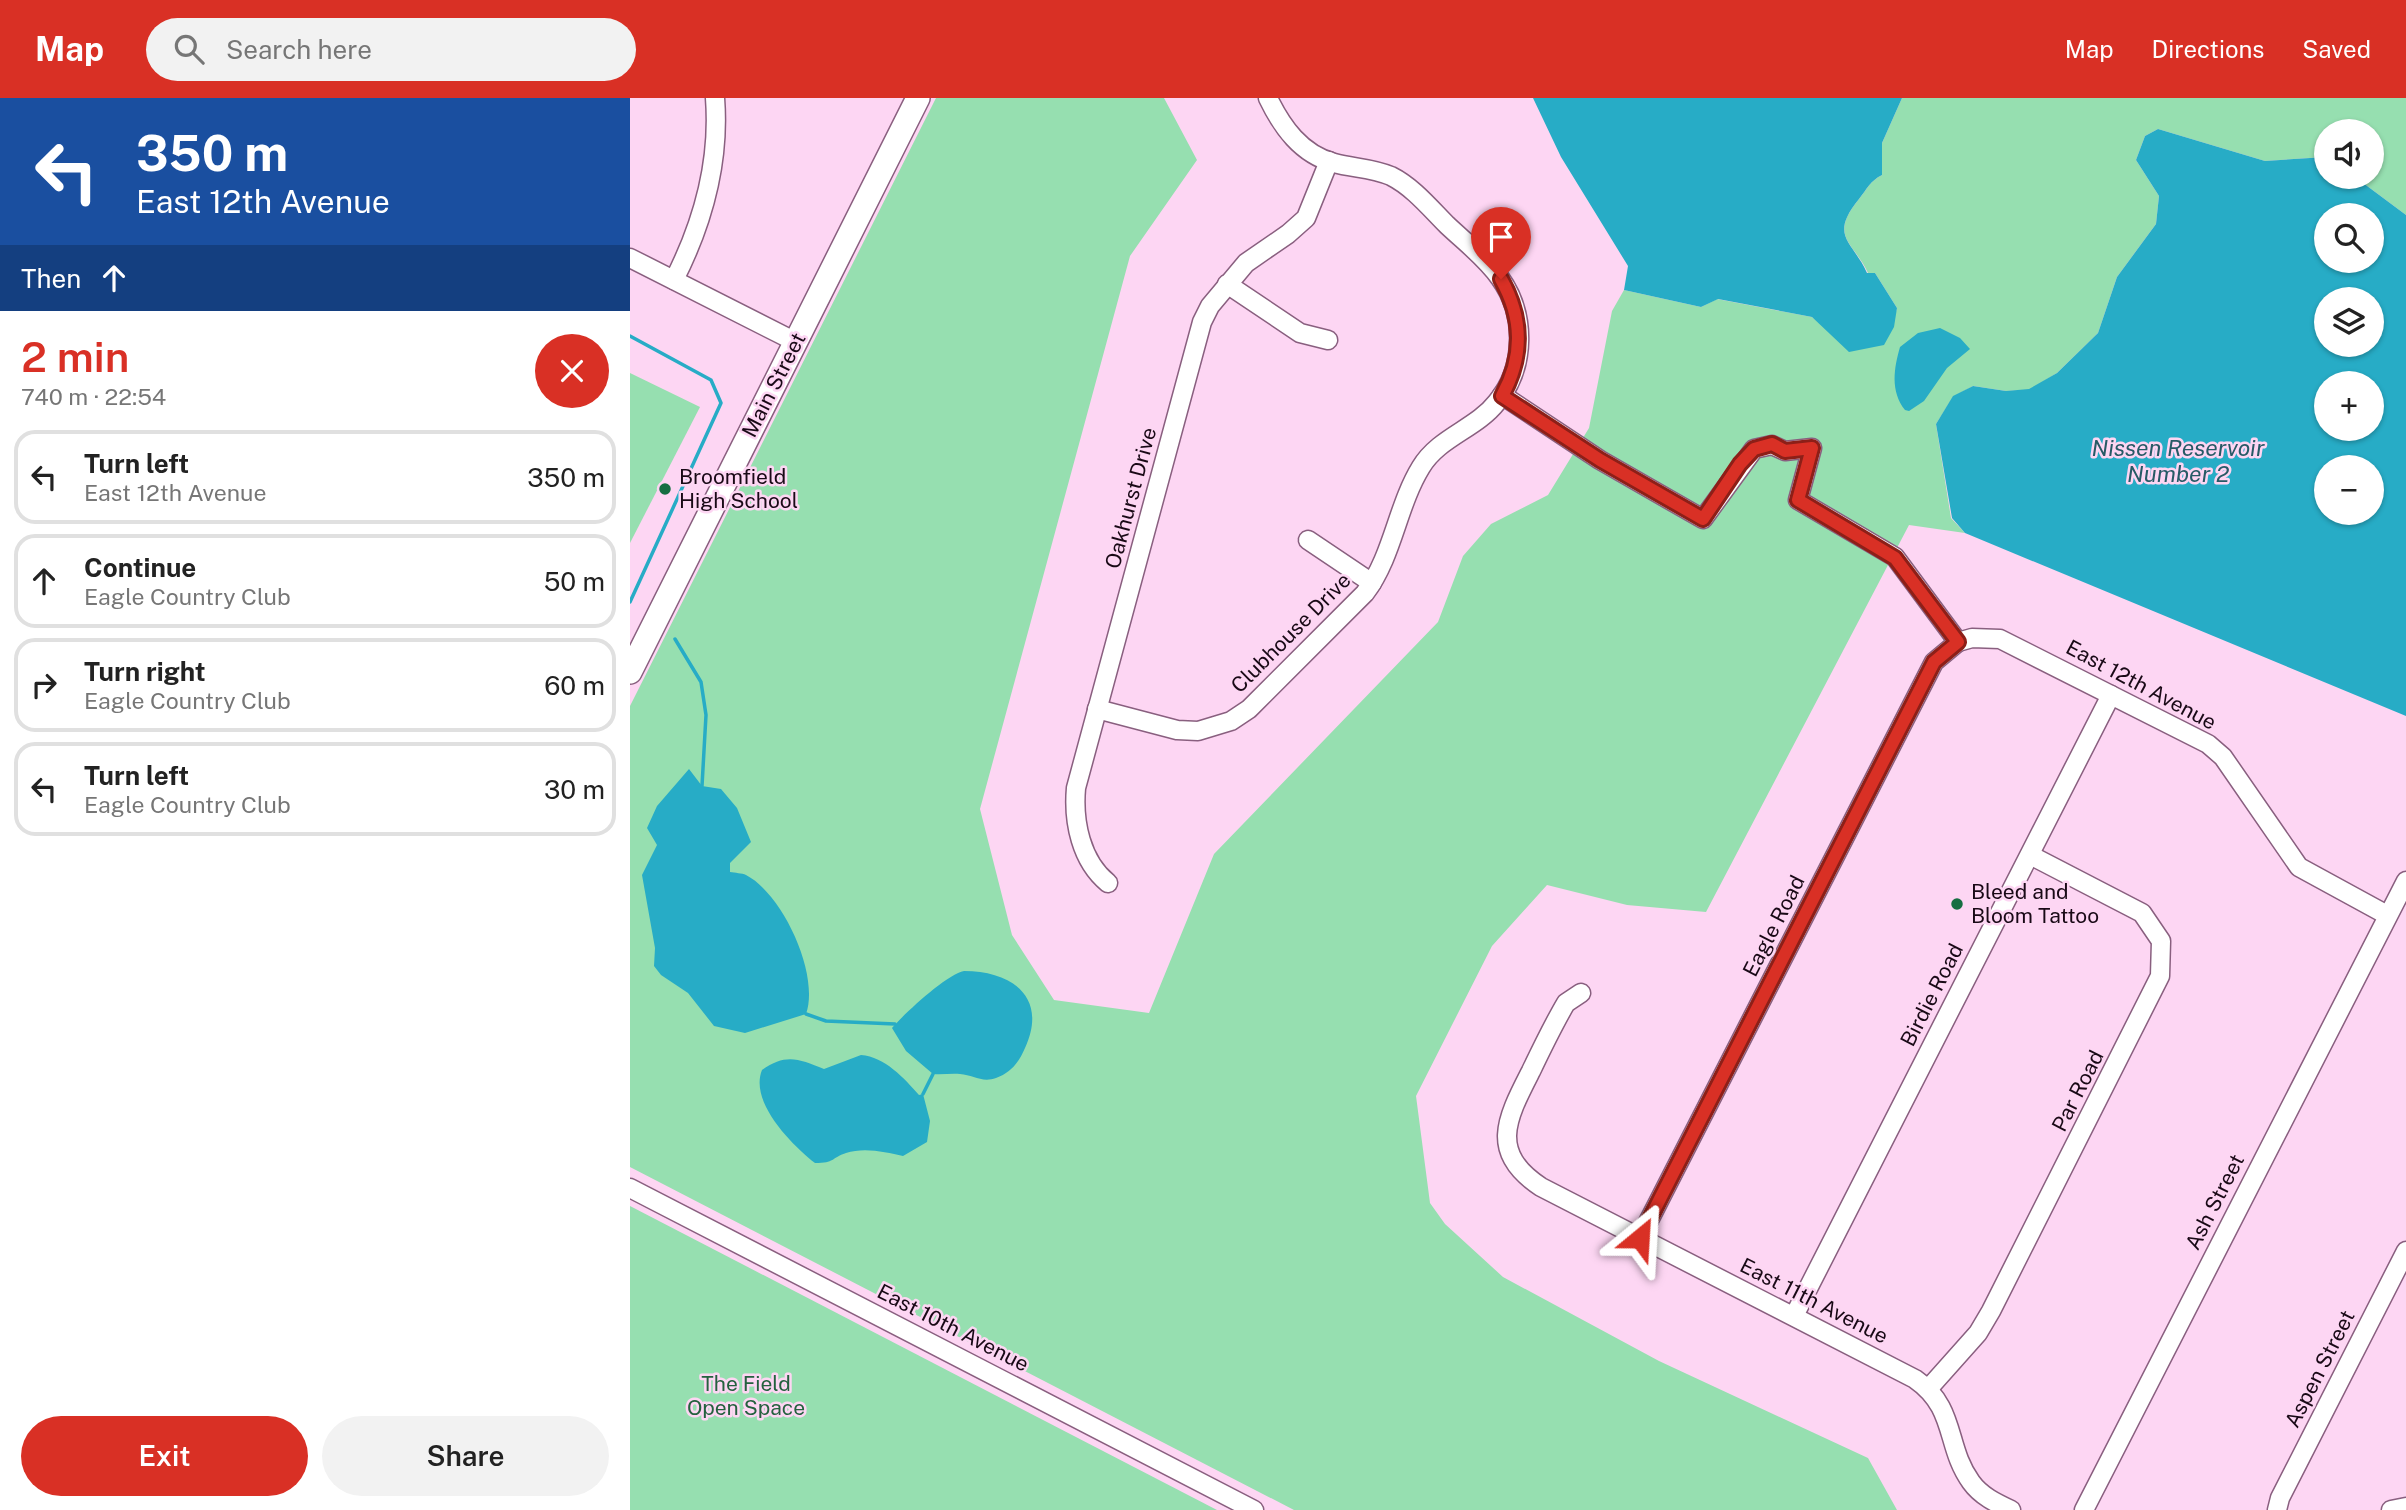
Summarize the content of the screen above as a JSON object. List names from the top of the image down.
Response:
{
  "streets": {
    "main road": ["Main Street"],
    "street": [
      "Oakhurst Drive",
      "Clubhouse Drive",
      "East 12th Avenue",
      "Eagle Road",
      "Birdie Road",
      "Par Road",
      "Ash Street",
      "East 11th Avenue",
      "East 10th Avenue",
      "Aspen Street"
    ]
  },
  "crossings": [
    ["Oakhurst Drive", "Clubhouse Drive"],
    ["East 12th Avenue", "Eagle Road"],
    ["East 12th Avenue", "Birdie Road"],
    ["East 12th Avenue", "Ash Street"],
    ["Eagle Road", "East 11th Avenue"],
    ["Birdie Road", "Par Road"],
    ["Birdie Road", "East 11th Avenue"],
    ["Par Road", "East 11th Avenue"]
  ],
  "water": ["Nissen Reservoir Number 2"],
  "parks": ["The Field Open Space"],
  "places": ["Broomfield High School", "Bleed and Bloom Tattoo"],
  "page": {
    "header": "Map",
    "search": "Search here",
    "nav": ["Map", "Directions", "Saved"],
    "turn": ["350 m", "East 12th Avenue"],
    "map_buttons": ["+", "−"],
    "then": "Then",
    "heading": ["2 min", "740 m · 22:54"],
    "list": [
      {
        "name": "Turn left",
        "note": "East 12th Avenue",
        "value": "350 m"
      },
      {
        "name": "Continue",
        "note": "Eagle Country Club",
        "value": "50 m"
      },
      {
        "name": "Turn right",
        "note": "Eagle Country Club",
        "value": "60 m"
      },
      {
        "name": "Turn left",
        "note": "Eagle Country Club",
        "value": "30 m"
      }
    ],
    "buttons": ["Exit", "Share"]
  }
}
